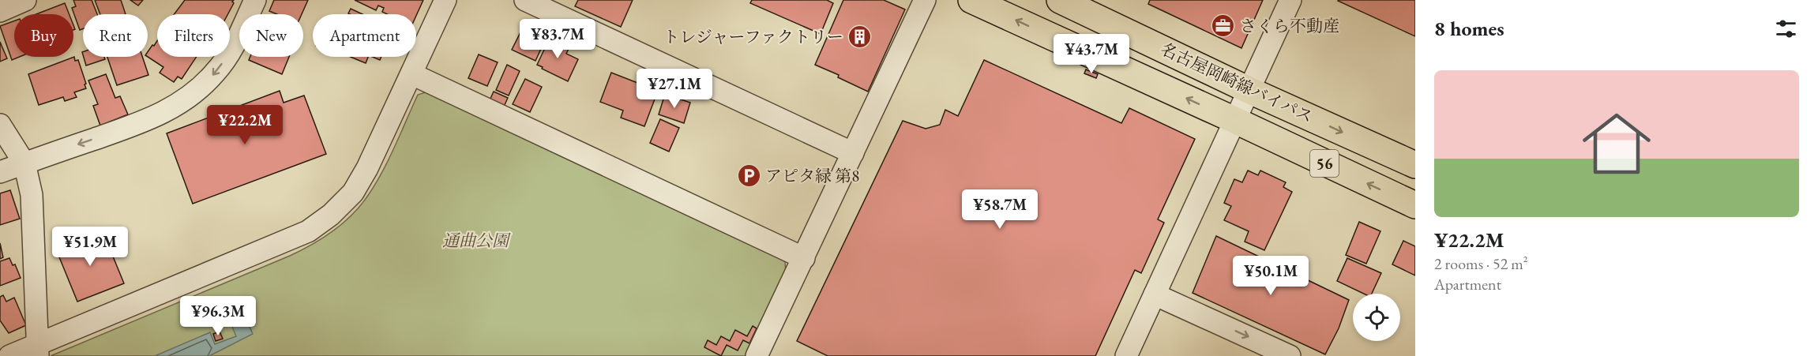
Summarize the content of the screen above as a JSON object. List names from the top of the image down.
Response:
{
  "streets": {
    "main road": ["名古屋岡崎線バイパス", "56"]
  },
  "parks": ["通曲公園"],
  "places": {
    "office": ["さくら不動産"],
    "building": ["トレジャーファクトリー"],
    "parking": ["アピタ緑 第8"]
  },
  "page": {
    "heading": "8 homes",
    "chip": [
      "Buy",
      "Rent",
      "Filters",
      "New",
      "Apartment"
    ],
    "price": [
      "¥83.7M",
      "¥43.7M",
      "¥27.1M",
      "¥22.2M",
      "¥58.7M",
      "¥51.9M",
      "¥50.1M",
      "¥96.3M"
    ],
    "list": [
      {
        "name": "¥22.2M",
        "note": "2 rooms · 52 m² · Apartment"
      }
    ]
  }
}
